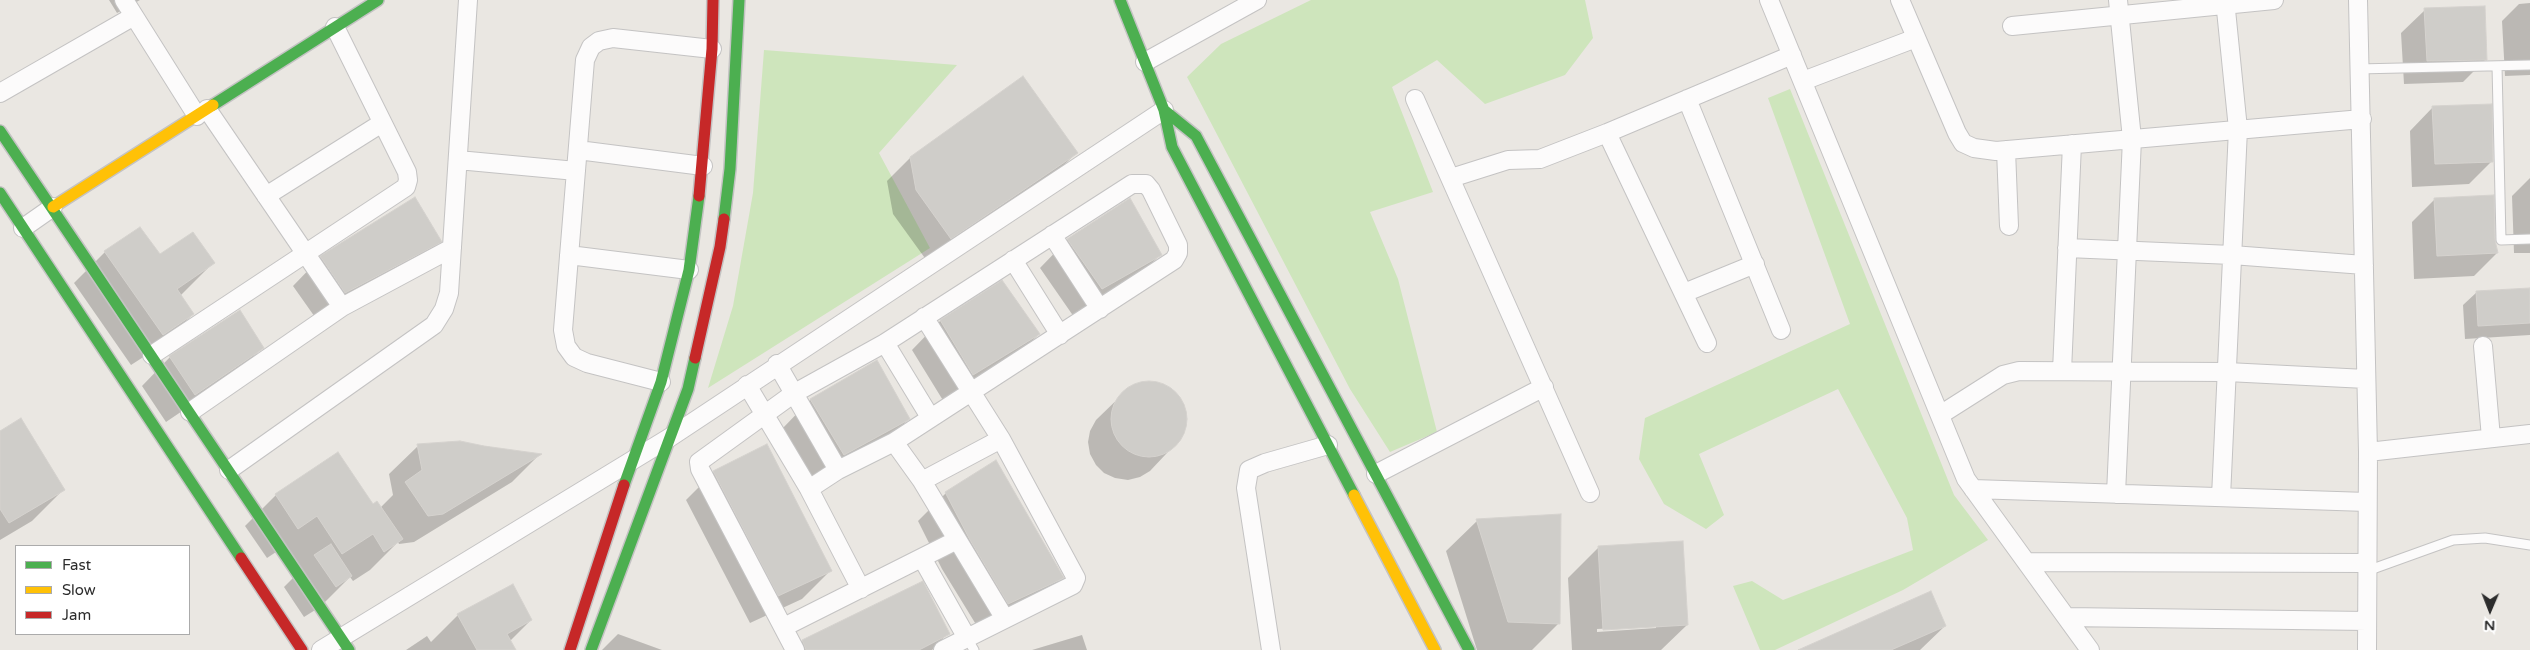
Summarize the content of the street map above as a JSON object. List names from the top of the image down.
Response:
{
  "legend": ["Fast", "Slow", "Jam"],
  "north": "bottom"
}
